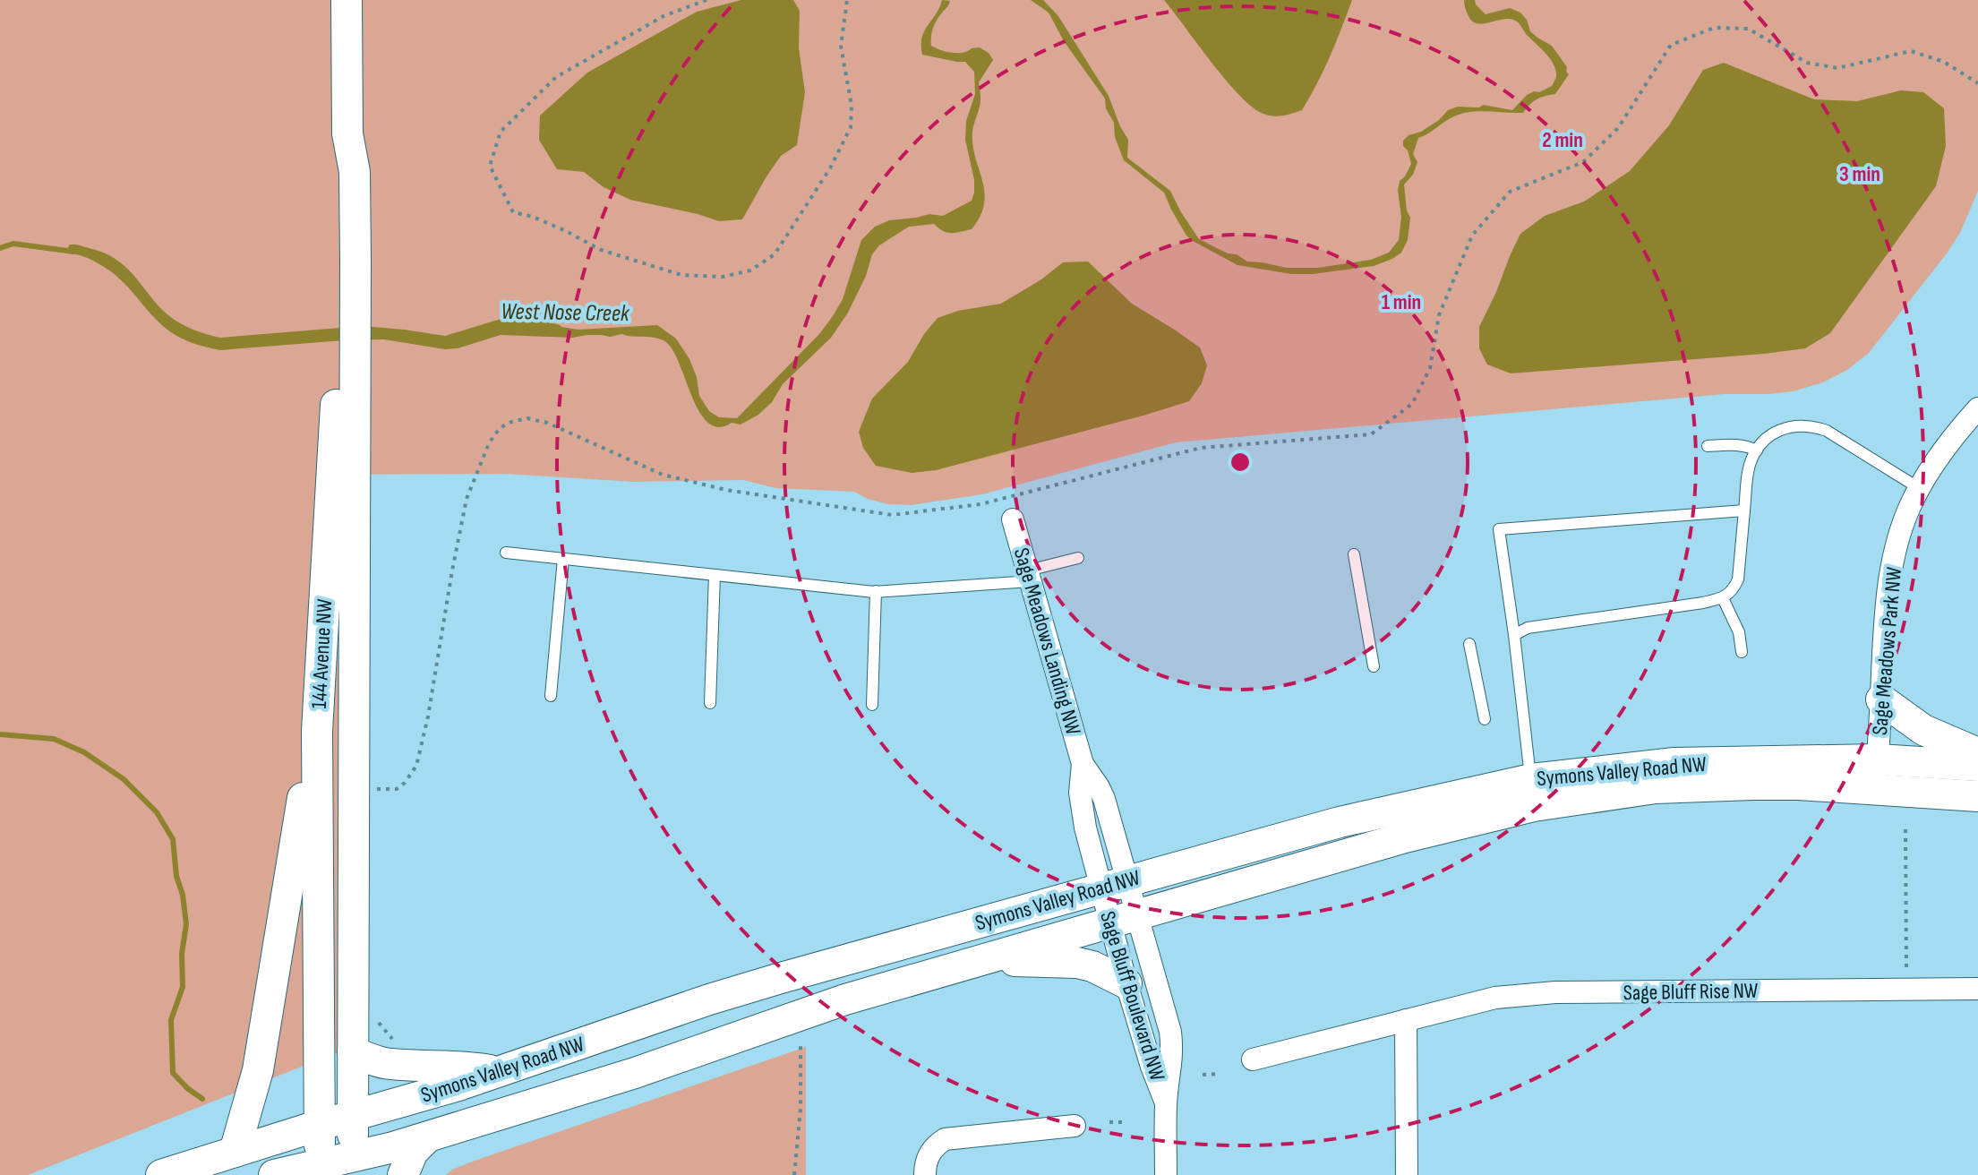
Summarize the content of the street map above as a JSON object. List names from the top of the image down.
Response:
{
  "streets": {
    "main road": ["144 Avenue NW", "Symons Valley Road NW"],
    "street": [
      "Sage Meadows Landing NW",
      "Sage Meadows Park NW",
      "Sage Bluff Rise NW",
      "Sage Bluff Boulevard NW"
    ]
  },
  "crossings": [
    ["Sage Meadows Landing NW", "Symons Valley Road NW"],
    ["Sage Meadows Landing NW", "Sage Bluff Boulevard NW"],
    ["Sage Meadows Park NW", "Symons Valley Road NW"],
    ["144 Avenue NW", "Symons Valley Road NW"],
    ["Symons Valley Road NW", "Sage Bluff Boulevard NW"]
  ],
  "water": ["West Nose Creek"],
  "rings": ["2 min", "3 min", "1 min"]
}
